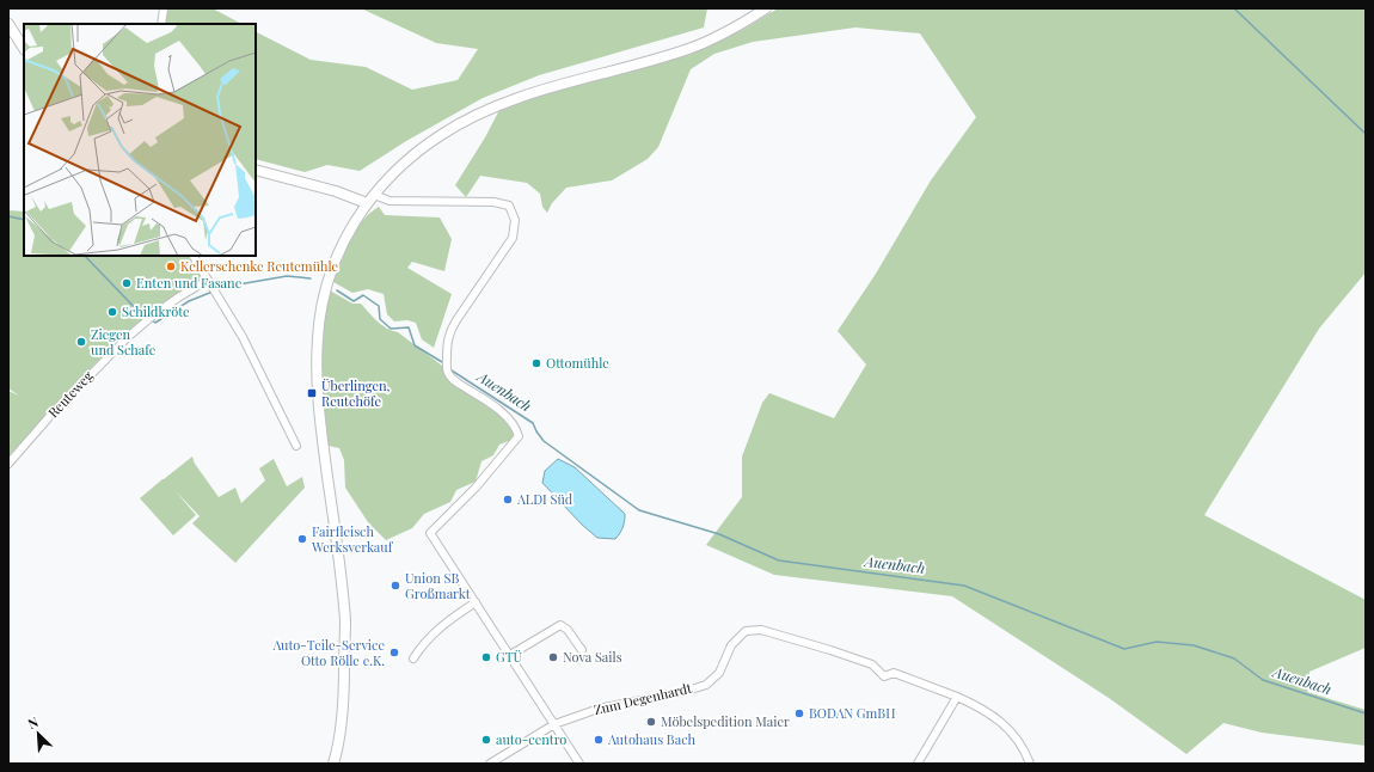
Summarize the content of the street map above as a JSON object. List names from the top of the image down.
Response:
{
  "streets": {
    "street": ["Reuteweg", "Zum Degenhardt"]
  },
  "water": ["Auenbach"],
  "places": {
    "other": [
      "Kellerschenke Reutemühle",
      "Enten und Fasane",
      "Schildkröte",
      "Ziegen und Schafe",
      "Ottomühle",
      "ALDI Süd",
      "Fairfleisch Werksverkauf",
      "Union SB Großmarkt",
      "Auto-Teile-Service Otto Rölle e.K.",
      "GTÜ",
      "Nova Sails",
      "BODAN GmBH",
      "Möbelspedition Maier",
      "auto-centro",
      "Autohaus Bach"
    ],
    "transit": ["Überlingen, Reutehöfe"]
  },
  "north": "top left"
}
